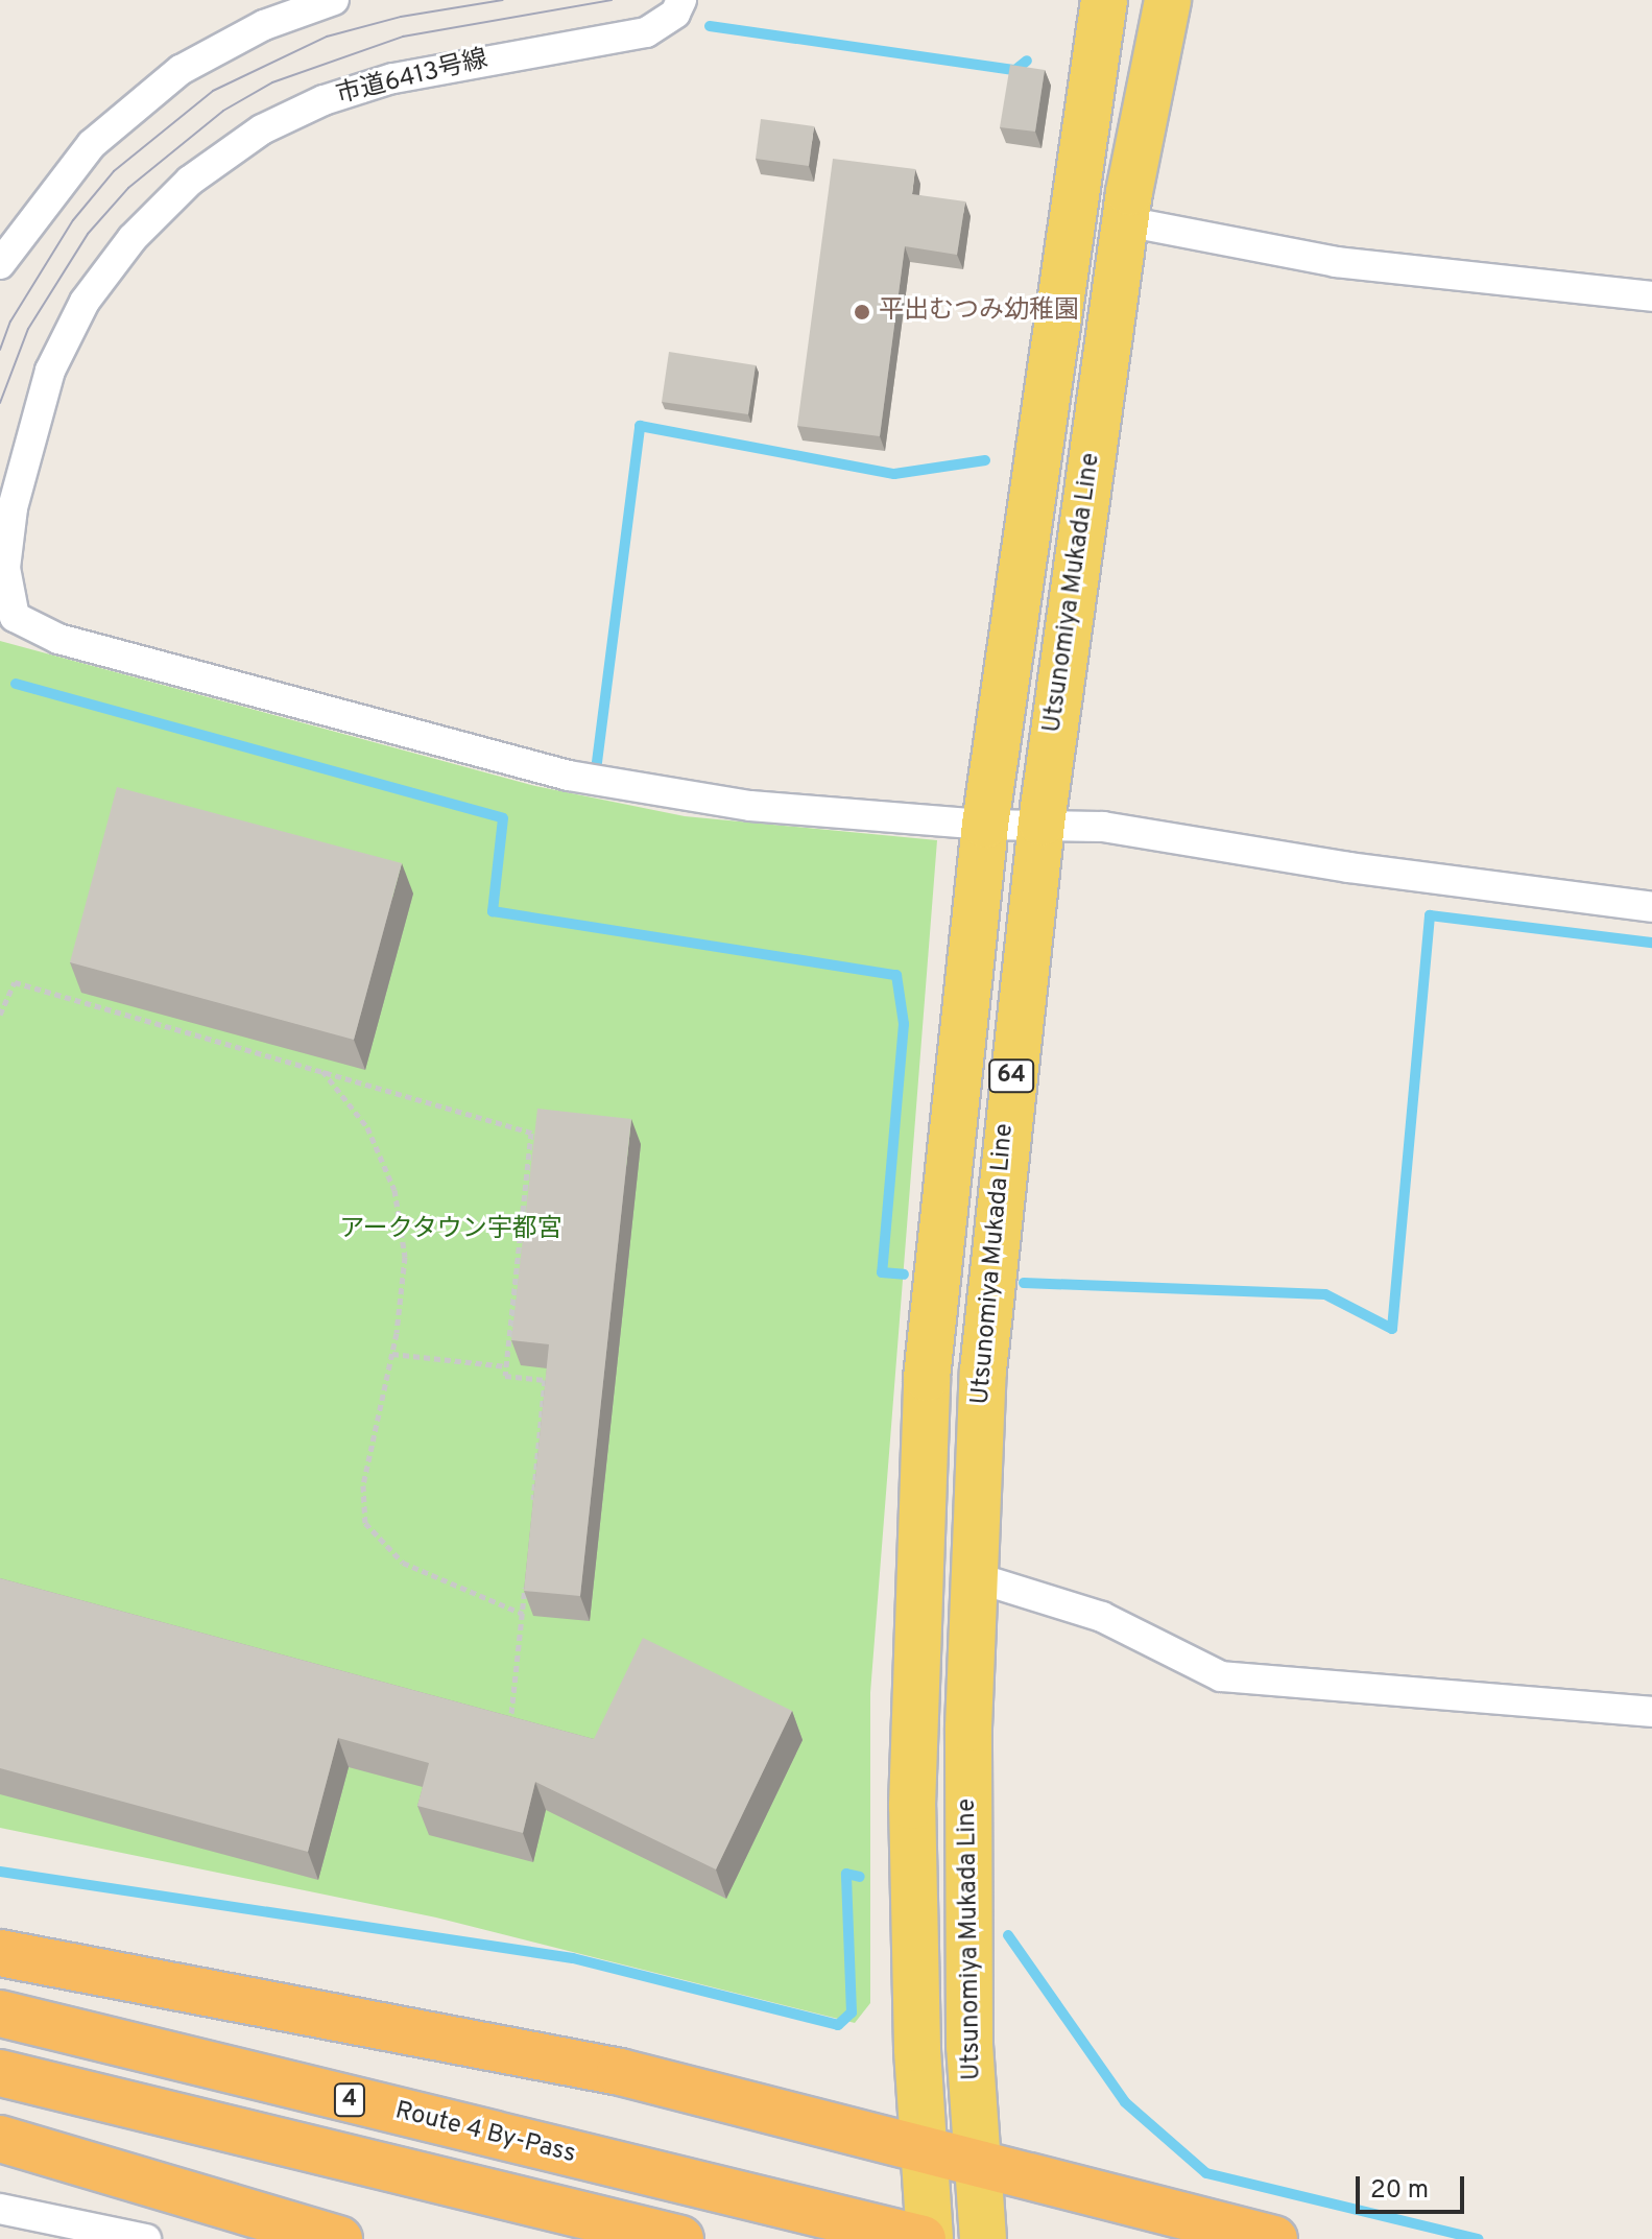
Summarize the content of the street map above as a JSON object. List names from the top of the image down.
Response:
{
  "streets": {
    "highway": ["4", "Route 4 By-Pass"],
    "main road": ["Utsunomiya Mukada Line", "64"],
    "street": ["市道6413号線"]
  },
  "crossings": [
    ["市道6413号線", "64"]
  ],
  "parks": ["アークタウン宇都宮"],
  "places": ["平出むつみ幼稚園"],
  "scale_bar": "20 m"
}
